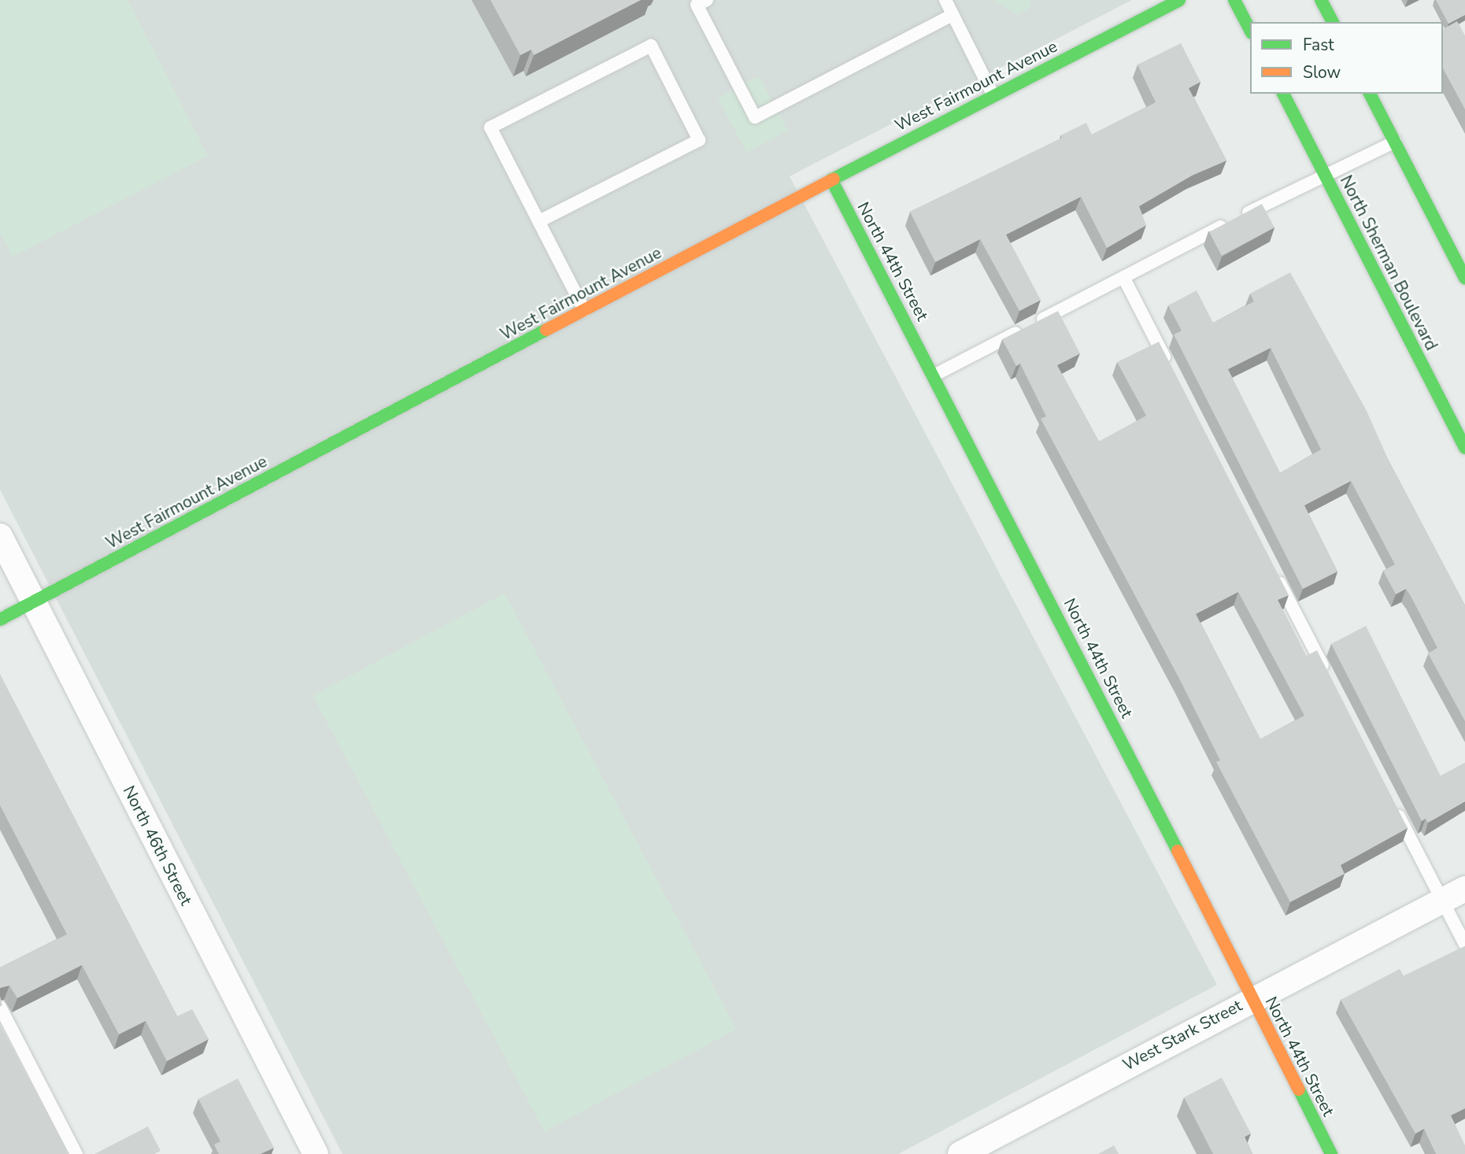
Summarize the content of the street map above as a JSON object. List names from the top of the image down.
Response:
{
  "streets": {
    "street": [
      "West Fairmount Avenue",
      "North 44th Street",
      "North Sherman Boulevard",
      "North 46th Street",
      "West Stark Street"
    ]
  },
  "crossings": [
    ["West Fairmount Avenue", "North 44th Street"],
    ["West Fairmount Avenue", "North 46th Street"],
    ["North 44th Street", "West Stark Street"]
  ],
  "legend": ["Fast", "Slow"]
}
